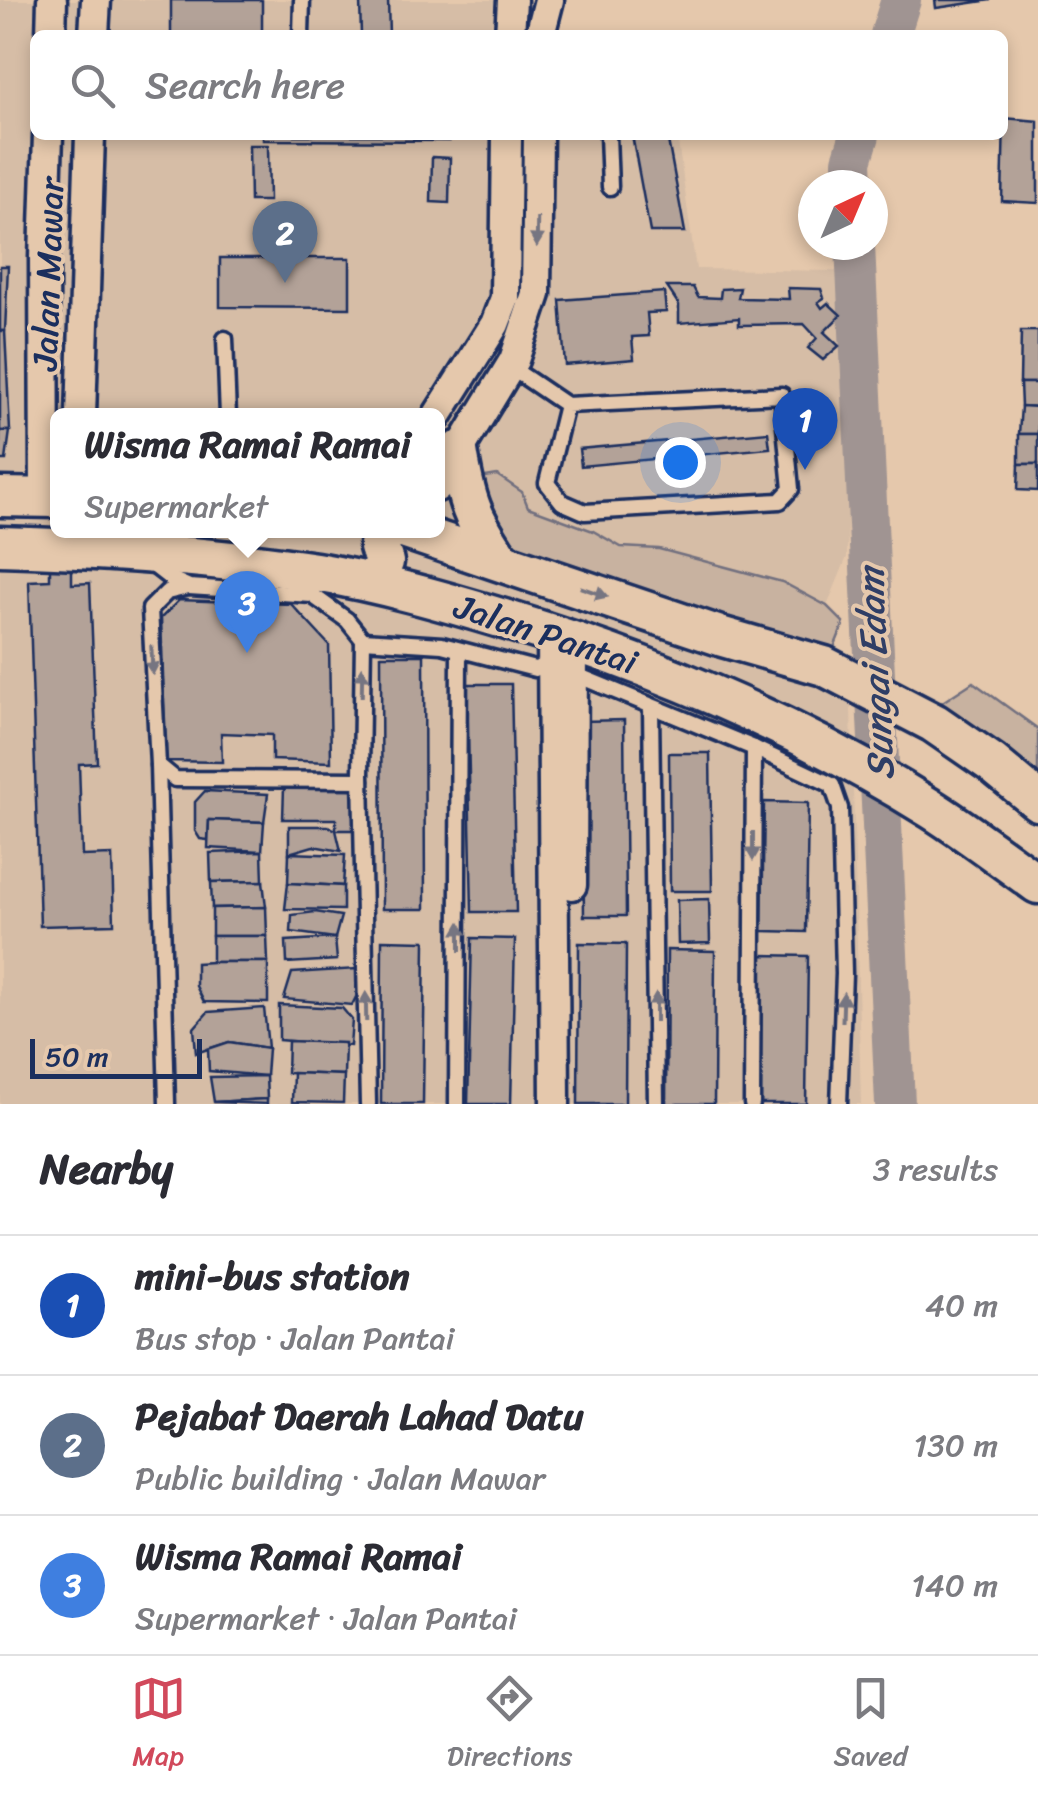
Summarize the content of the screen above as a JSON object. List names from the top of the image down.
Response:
{
  "streets": {
    "street": ["Jalan Mawar", "Jalan Pantai"]
  },
  "water": ["Sungai Edam"],
  "scale_bar": "50 m",
  "north": "top right",
  "page": {
    "search": "Search here",
    "pins": ["2", "1", "3"],
    "popup": ["Wisma Ramai Ramai", "Supermarket"],
    "scale": "50 m",
    "heading": ["Nearby", "3 results"],
    "list": [
      {
        "mark": "1",
        "name": "mini-bus station",
        "note": "Bus stop · Jalan Pantai",
        "value": "40 m"
      },
      {
        "mark": "2",
        "name": "Pejabat Daerah Lahad Datu",
        "note": "Public building · Jalan Mawar",
        "value": "130 m"
      },
      {
        "mark": "3",
        "name": "Wisma Ramai Ramai",
        "note": "Supermarket · Jalan Pantai",
        "value": "140 m"
      }
    ],
    "nav": ["Map", "Directions", "Saved"]
  }
}
